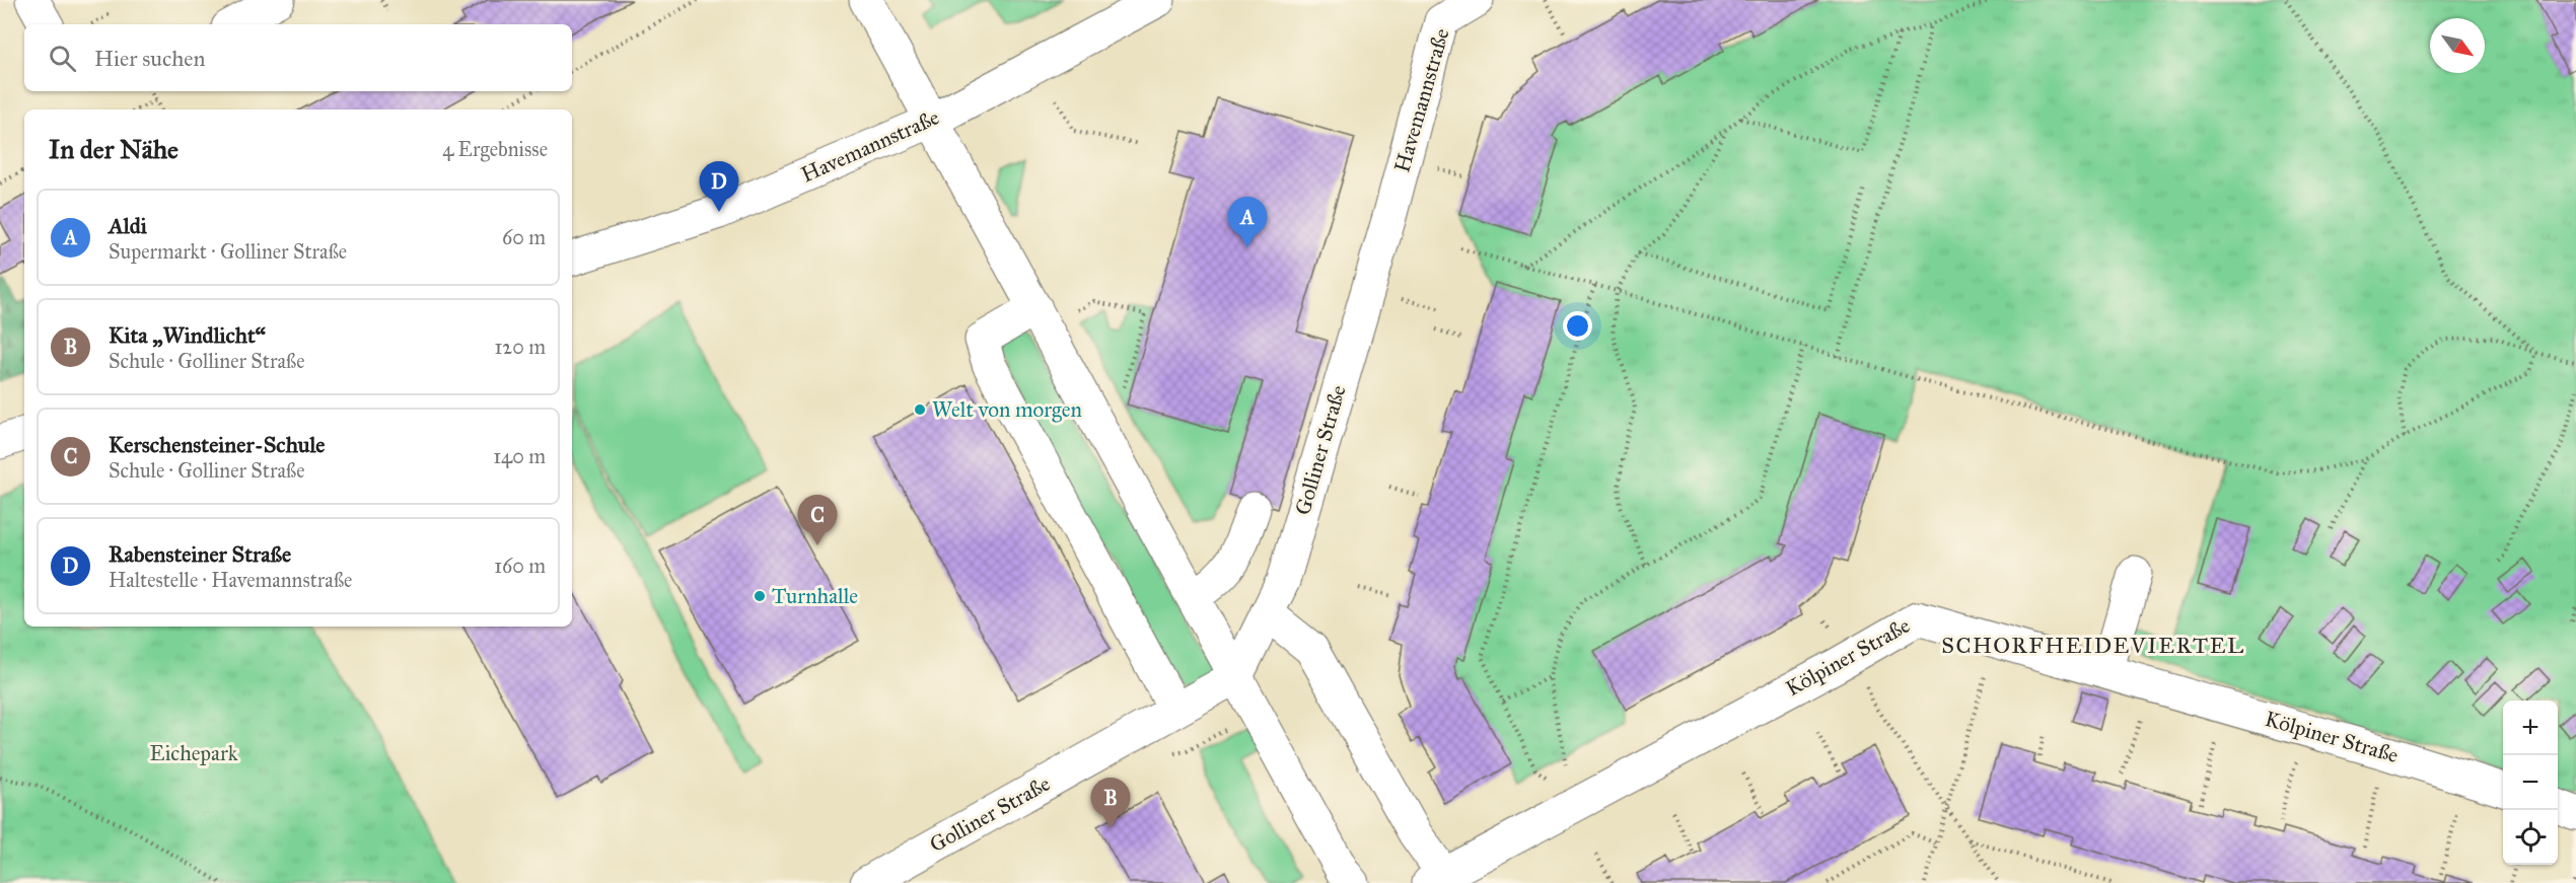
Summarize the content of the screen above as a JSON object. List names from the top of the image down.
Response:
{
  "streets": {
    "street": ["Havemannstraße", "Golliner Straße", "Kölpiner Straße"]
  },
  "crossings": [
    ["Havemannstraße", "Golliner Straße"]
  ],
  "districts": ["SCHORFHEIDEVIERTEL"],
  "parks": ["Eichepark"],
  "places": ["Welt von morgen", "Turnhalle"],
  "north": "bottom right",
  "page": {
    "search": "Hier suchen",
    "heading": ["In der Nähe", "4 Ergebnisse"],
    "pins": [
      "D",
      "A",
      "C",
      "B"
    ],
    "list": [
      {
        "mark": "A",
        "name": "Aldi",
        "note": "Supermarkt · Golliner Straße",
        "value": "60 m"
      },
      {
        "mark": "B",
        "name": "Kita „Windlicht“",
        "note": "Schule · Golliner Straße",
        "value": "120 m"
      },
      {
        "mark": "C",
        "name": "Kerschensteiner-Schule",
        "note": "Schule · Golliner Straße",
        "value": "140 m"
      },
      {
        "mark": "D",
        "name": "Rabensteiner Straße",
        "note": "Haltestelle · Havemannstraße",
        "value": "160 m"
      }
    ],
    "map_buttons": ["+", "−"]
  }
}
